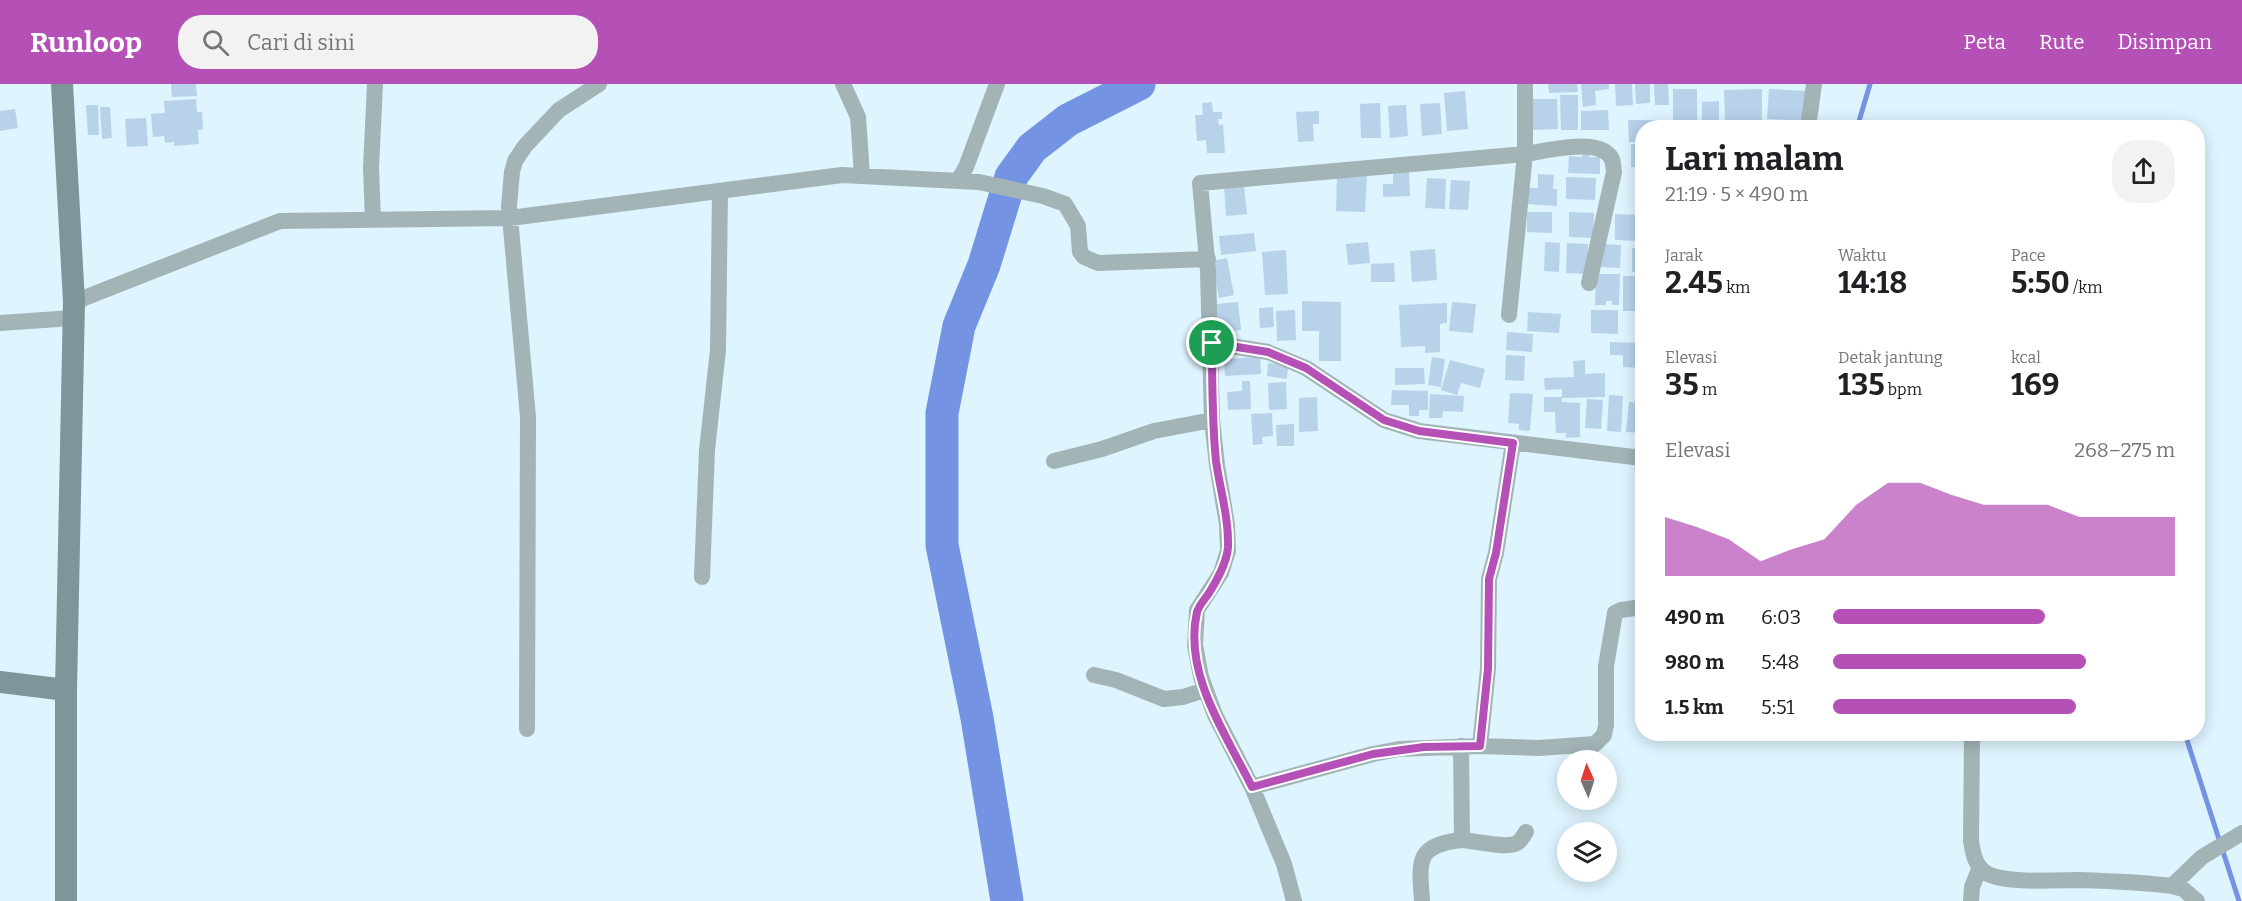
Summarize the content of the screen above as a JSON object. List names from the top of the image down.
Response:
{
  "north": "top",
  "page": {
    "header": "Runloop",
    "search": "Cari di sini",
    "nav": ["Peta", "Rute", "Disimpan"],
    "heading": ["Lari malam", "21:19 · 5 × 490 m"],
    "stats": [
      ["Jarak", "2.45 km"],
      ["Waktu", "14:18"],
      ["Pace", "5:50 /km"],
      ["Elevasi", "35 m"],
      ["Detak jantung", "135 bpm"],
      ["kcal", "169"]
    ],
    "chart": ["Elevasi", "268–275 m"],
    "list": [
      {
        "name": "490 m",
        "note": "6:03"
      },
      {
        "name": "980 m",
        "note": "5:48"
      },
      {
        "name": "1.5 km",
        "note": "5:51"
      }
    ]
  }
}
